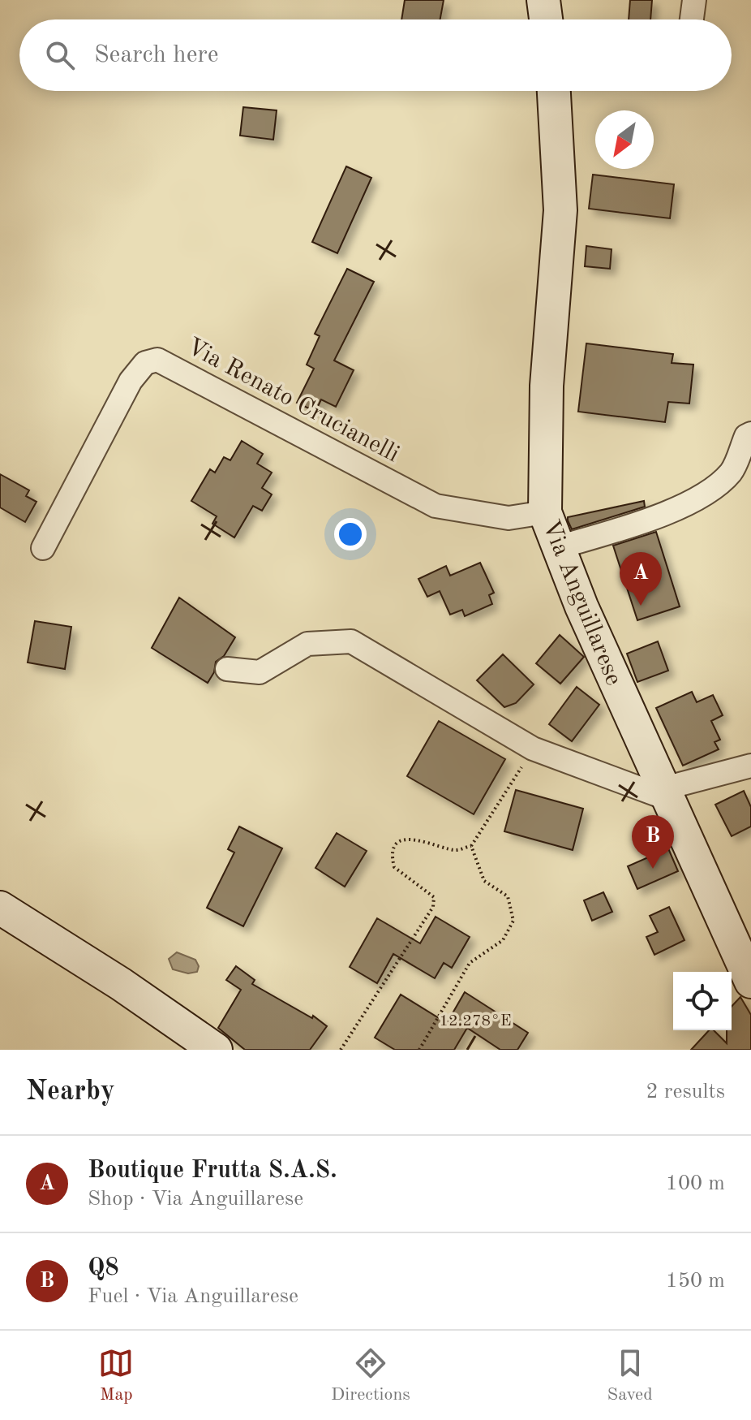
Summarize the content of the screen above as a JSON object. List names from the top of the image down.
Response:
{
  "streets": {
    "main road": ["Via Anguillarese"],
    "street": ["Via Renato Crucianelli"]
  },
  "crossings": [
    ["Via Renato Crucianelli", "Via Anguillarese"]
  ],
  "north": "bottom left",
  "page": {
    "search": "Search here",
    "pins": ["A", "B"],
    "heading": ["Nearby", "2 results"],
    "list": [
      {
        "mark": "A",
        "name": "Boutique Frutta S.A.S.",
        "note": "Shop · Via Anguillarese",
        "value": "100 m"
      },
      {
        "mark": "B",
        "name": "Q8",
        "note": "Fuel · Via Anguillarese",
        "value": "150 m"
      }
    ],
    "nav": ["Map", "Directions", "Saved"]
  },
  "coordinates": ["12.278°E"]
}
